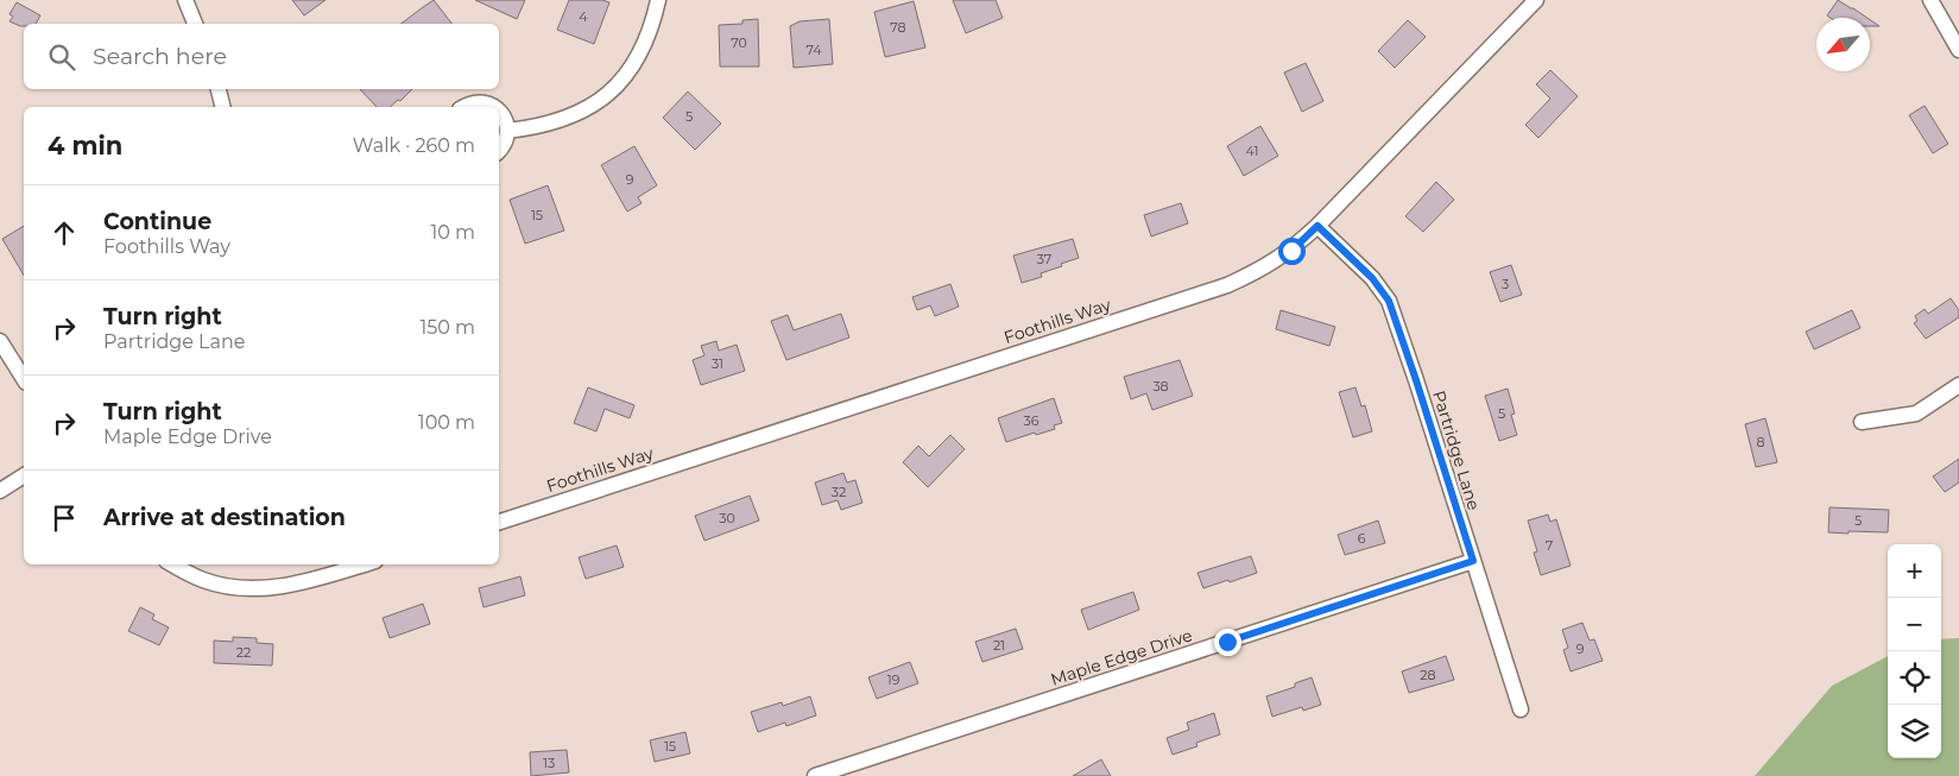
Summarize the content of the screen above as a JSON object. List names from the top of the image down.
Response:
{
  "streets": {
    "street": ["Foothills Way", "Partridge Lane", "Maple Edge Drive"]
  },
  "crossings": [
    ["Foothills Way", "Partridge Lane"],
    ["Partridge Lane", "Maple Edge Drive"]
  ],
  "house_numbers": [
    "4",
    "78",
    "70",
    "74",
    "5",
    "41",
    "9",
    "15",
    "37",
    "3",
    "31",
    "38",
    "5",
    "36",
    "8",
    "32",
    "30",
    "5",
    "6",
    "7",
    "21",
    "9",
    "22",
    "28",
    "19",
    "15",
    "13"
  ],
  "north": "bottom left",
  "page": {
    "search": "Search here",
    "heading": ["4 min", "Walk · 260 m"],
    "list": [
      ["Continue", "Foothills Way", "10 m"],
      ["Turn right", "Partridge Lane", "150 m"],
      ["Turn right", "Maple Edge Drive", "100 m"],
      "Arrive at destination"
    ],
    "map_buttons": ["+", "−"]
  }
}
